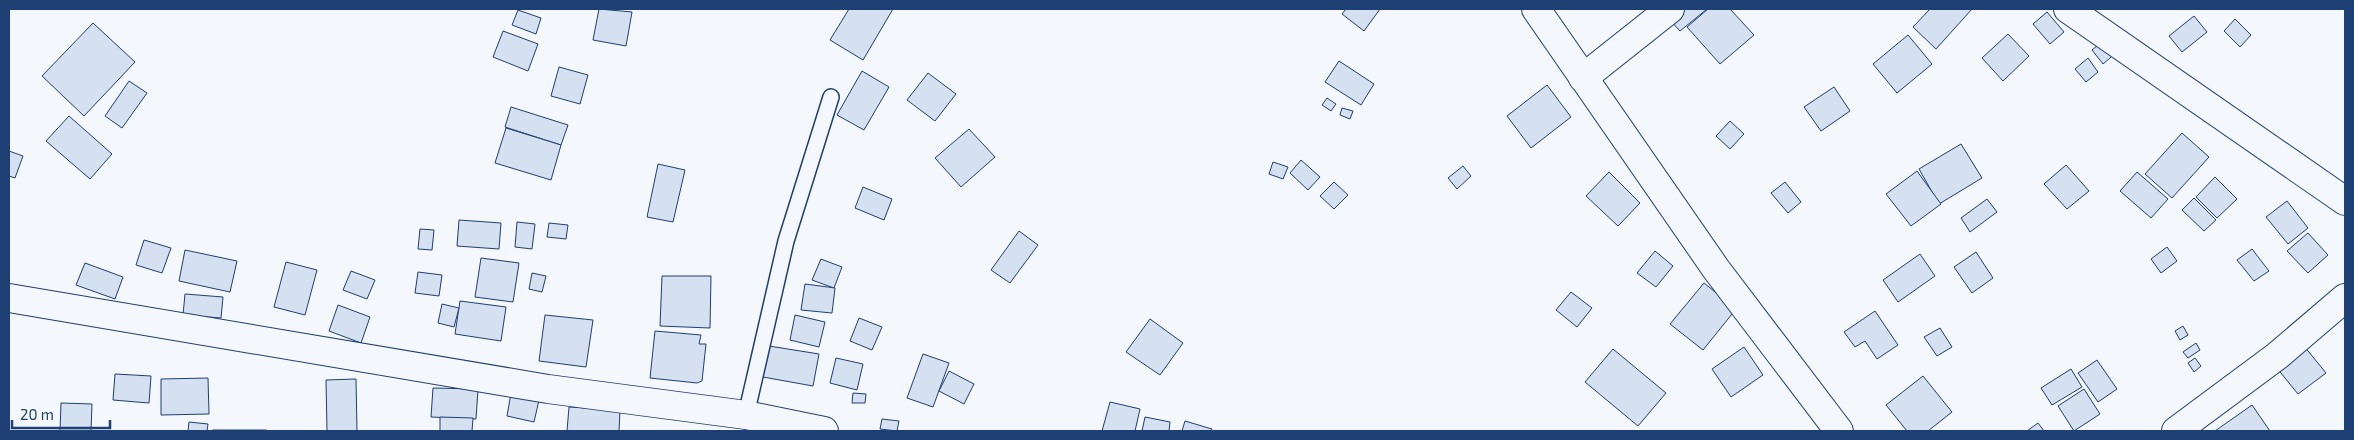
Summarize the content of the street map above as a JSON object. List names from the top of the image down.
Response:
{
  "scale_bar": "20 m"
}
